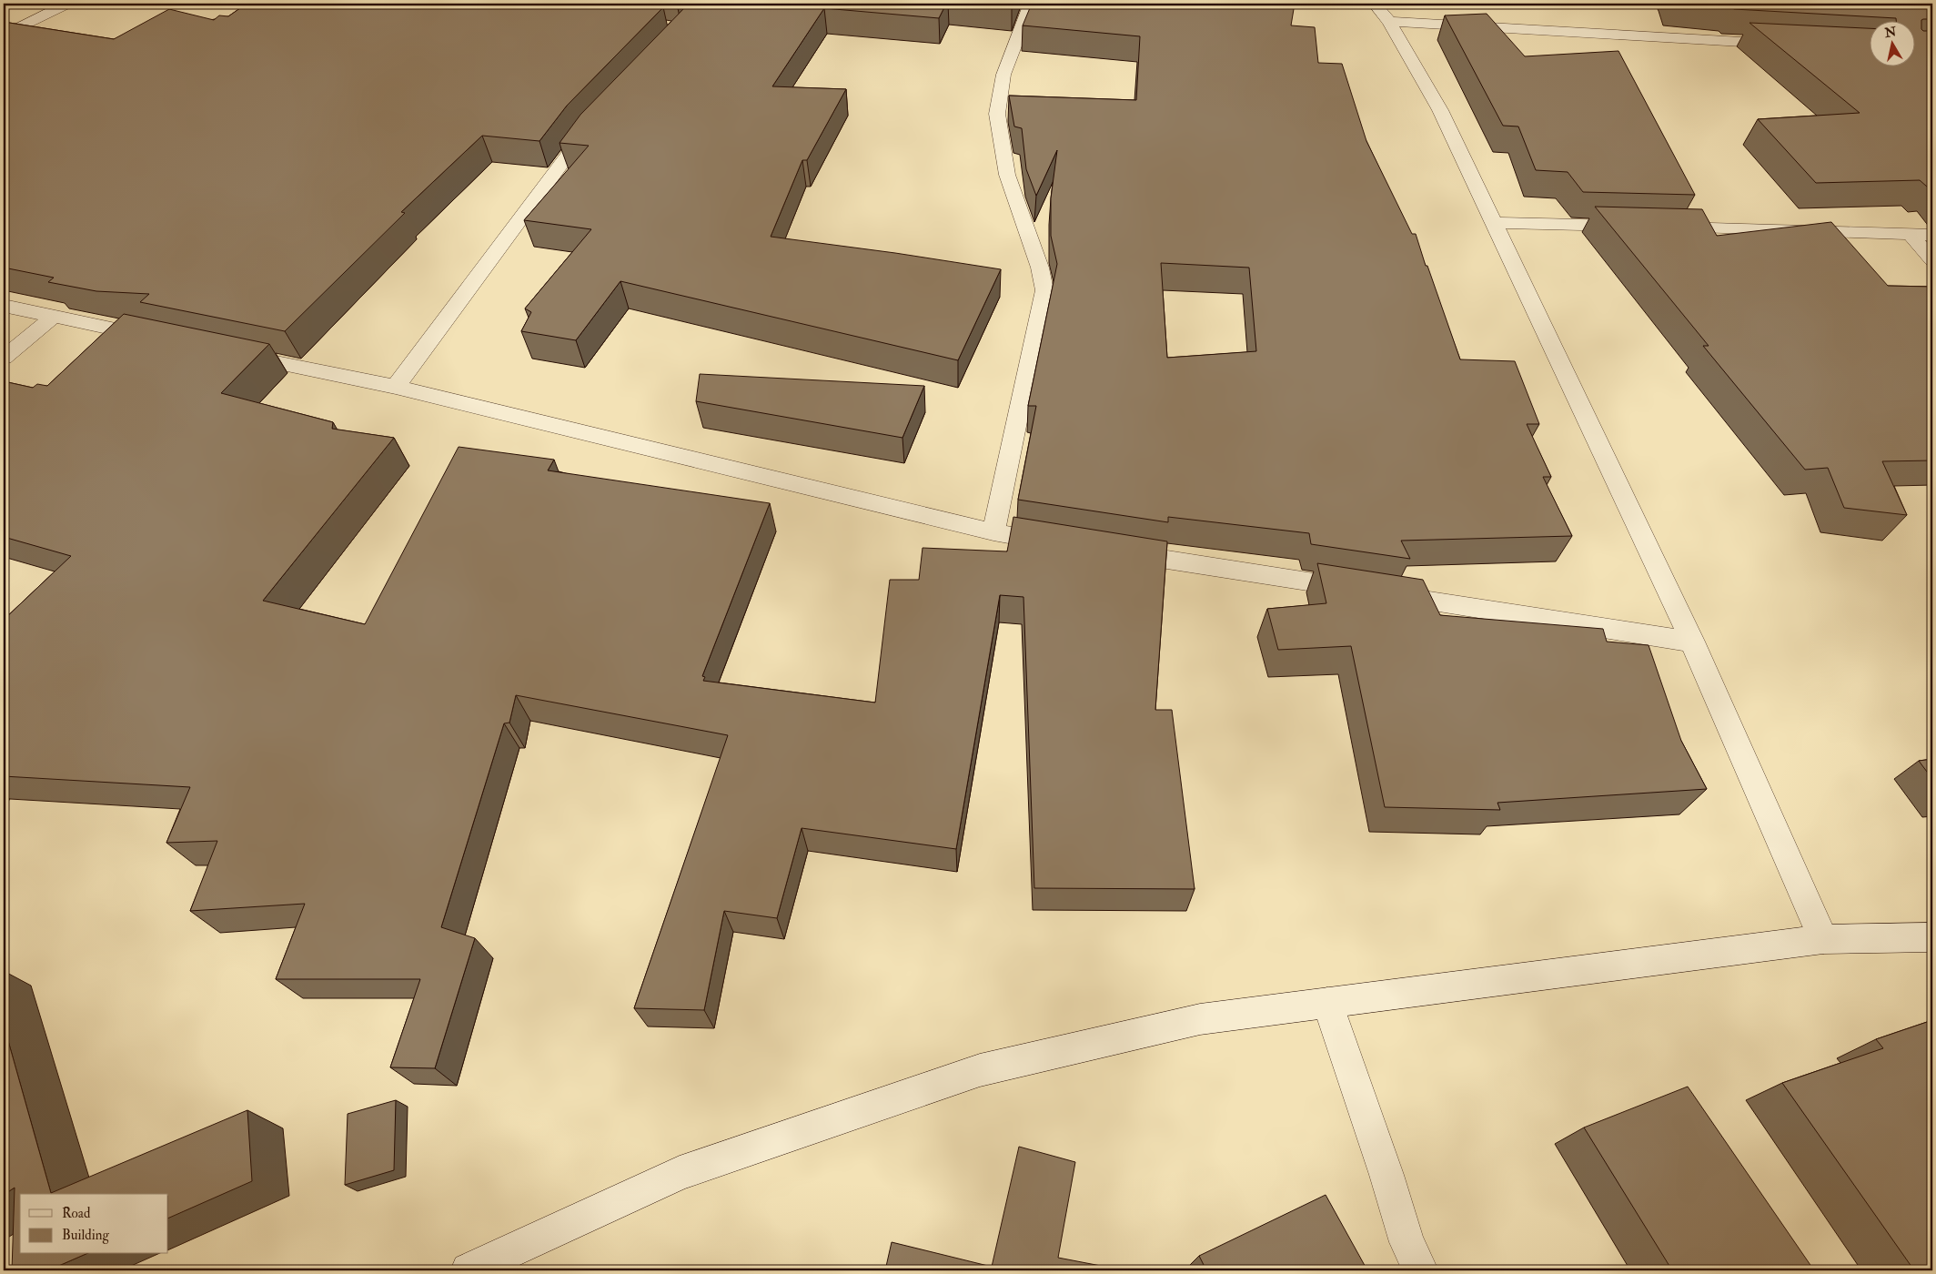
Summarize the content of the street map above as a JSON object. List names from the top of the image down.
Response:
{
  "legend": ["Road", "Building"],
  "north": "top"
}
